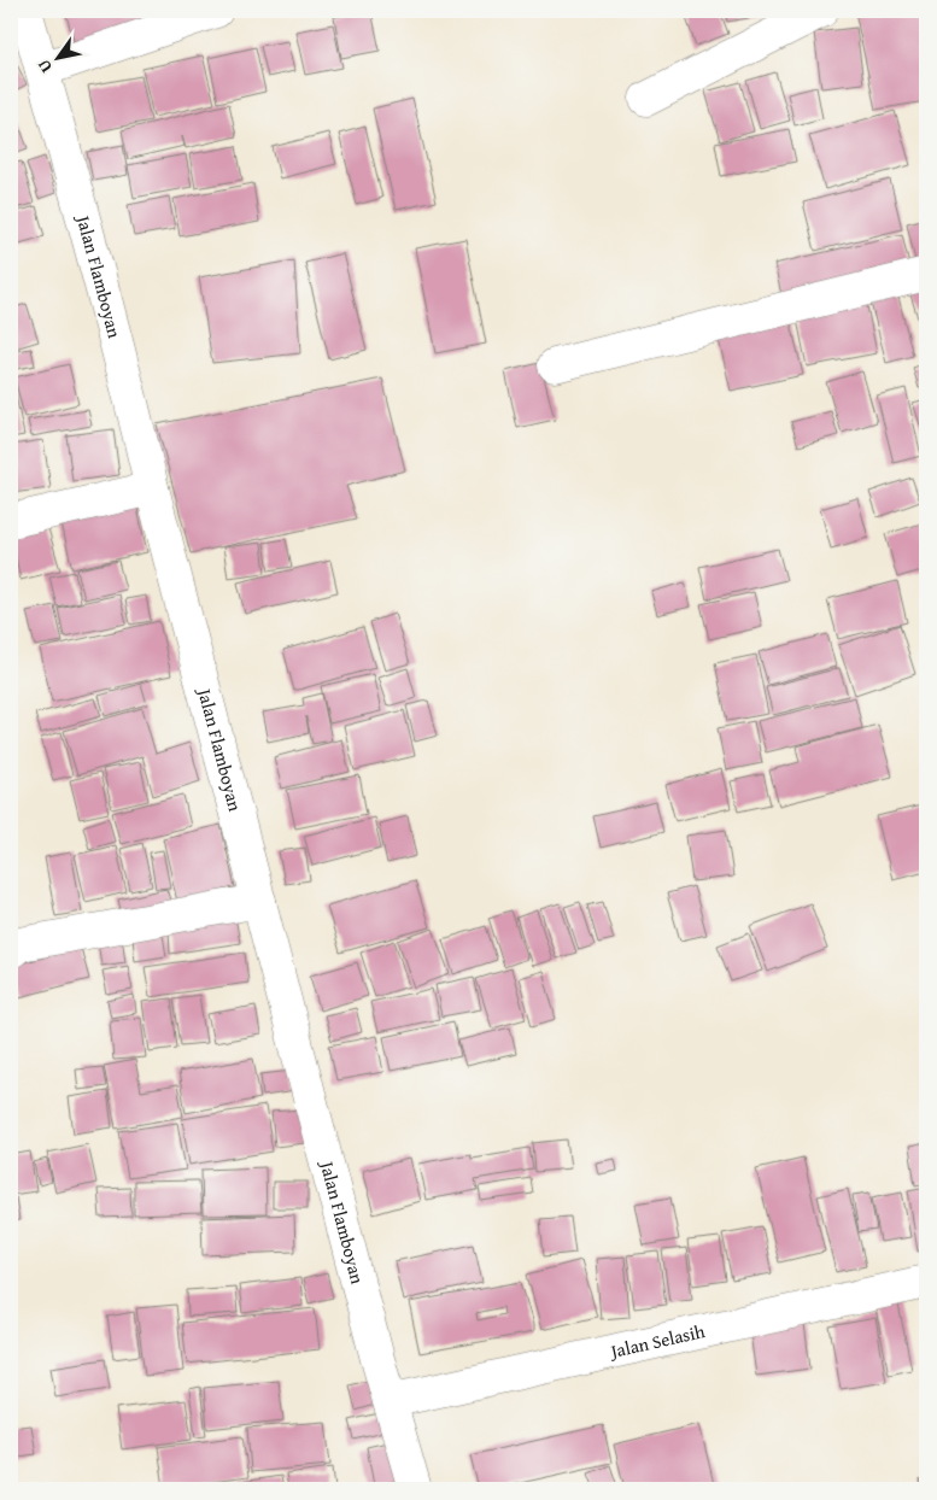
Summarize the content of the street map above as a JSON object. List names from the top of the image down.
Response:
{
  "streets": {
    "street": ["Jalan Flamboyan", "Jalan Selasih"]
  },
  "crossings": [
    ["Jalan Flamboyan", "Jalan Selasih"]
  ],
  "north": "bottom left"
}
